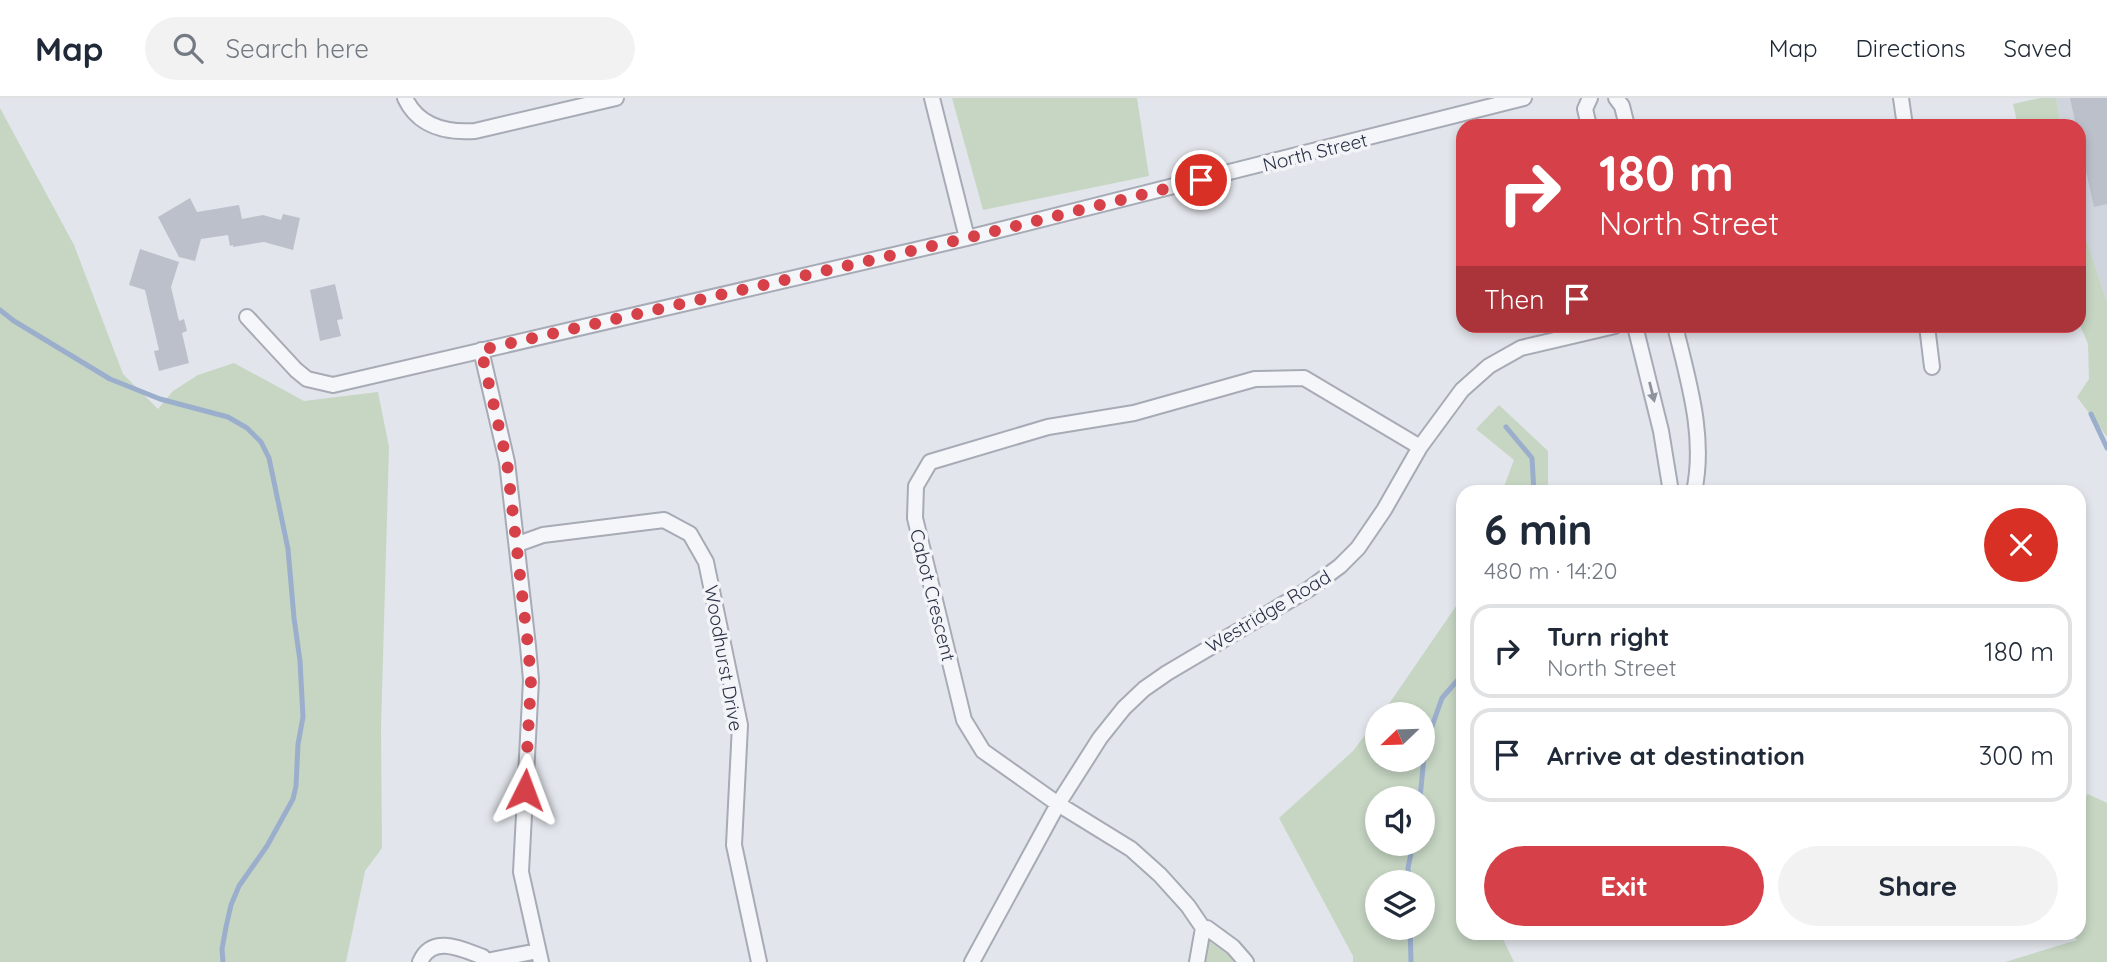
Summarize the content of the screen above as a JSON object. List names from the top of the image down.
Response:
{
  "streets": {
    "street": [
      "North Street",
      "Cabot Crescent",
      "Westridge Road",
      "Woodhurst Drive"
    ]
  },
  "crossings": [
    ["Cabot Crescent", "Westridge Road"]
  ],
  "north": "bottom left",
  "page": {
    "header": "Map",
    "search": "Search here",
    "nav": ["Map", "Directions", "Saved"],
    "turn": ["180 m", "North Street"],
    "then": "Then",
    "heading": ["6 min", "480 m · 14:20"],
    "list": [
      {
        "name": "Turn right",
        "note": "North Street",
        "value": "180 m"
      },
      {
        "name": "Arrive at destination",
        "value": "300 m"
      }
    ],
    "buttons": ["Exit", "Share"]
  }
}
